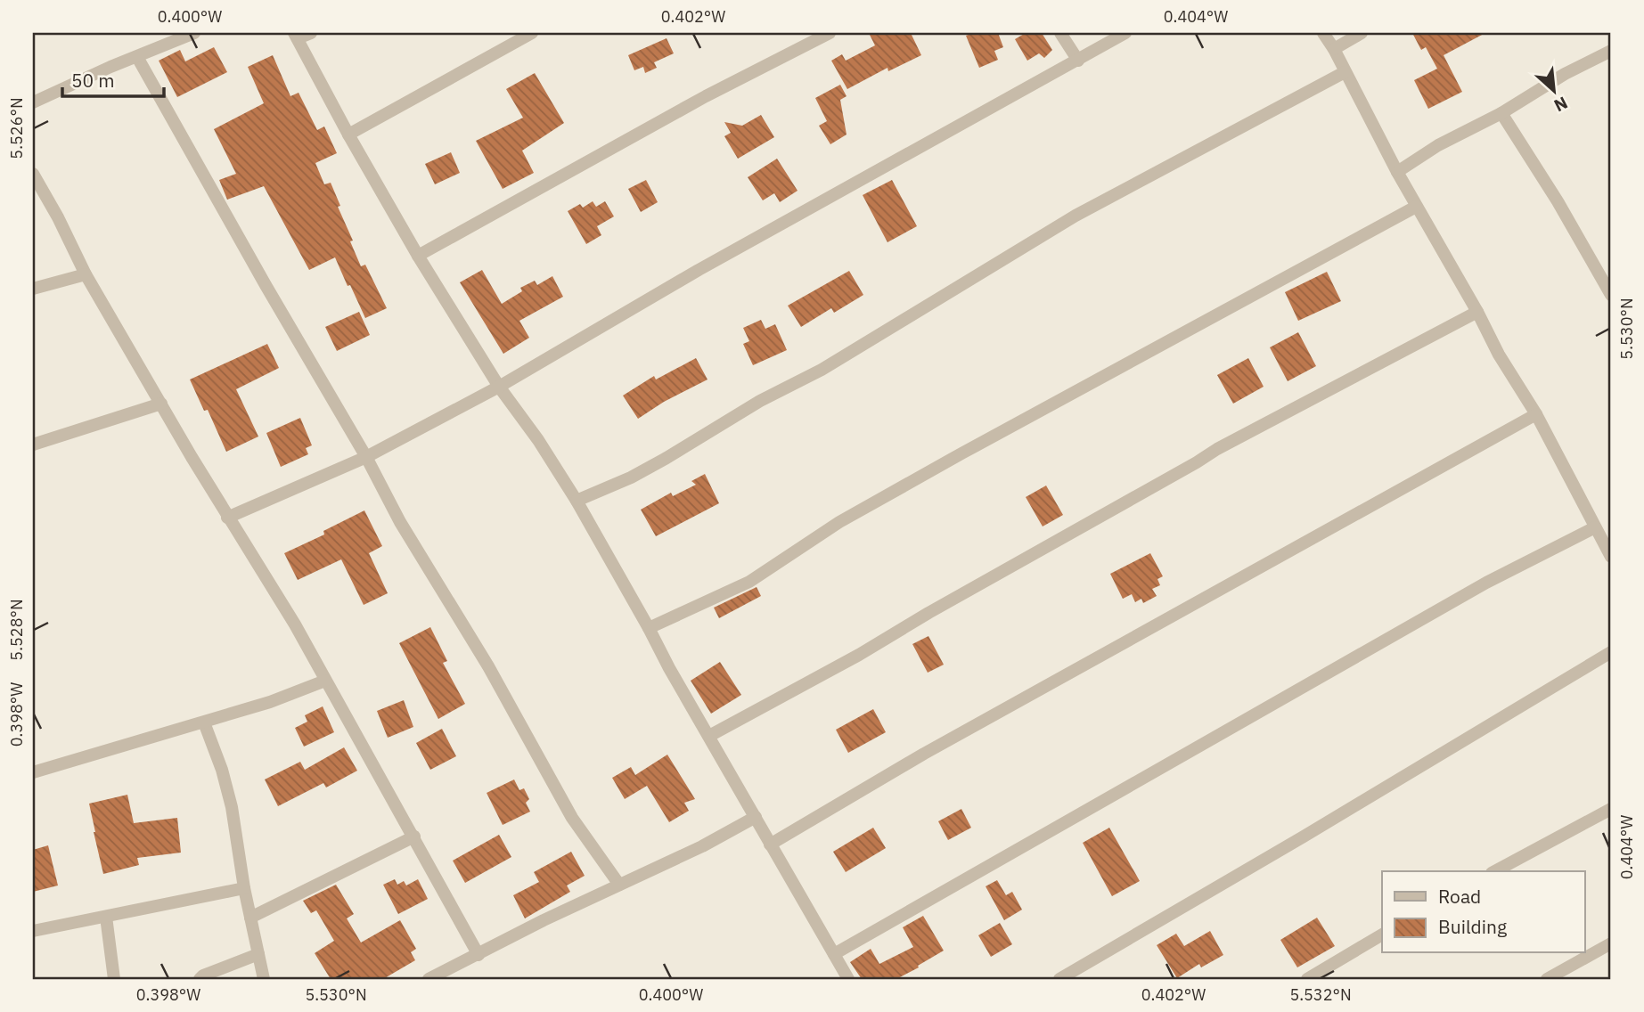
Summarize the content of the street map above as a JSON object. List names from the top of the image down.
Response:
{
  "legend": ["Road", "Building"],
  "scale_bar": "50 m",
  "north": "bottom right",
  "coordinates": [
    "0.400°W",
    "0.402°W",
    "0.404°W",
    "5.526°N",
    "5.530°N",
    "5.528°N",
    "0.398°W",
    "5.532°N"
  ]
}
